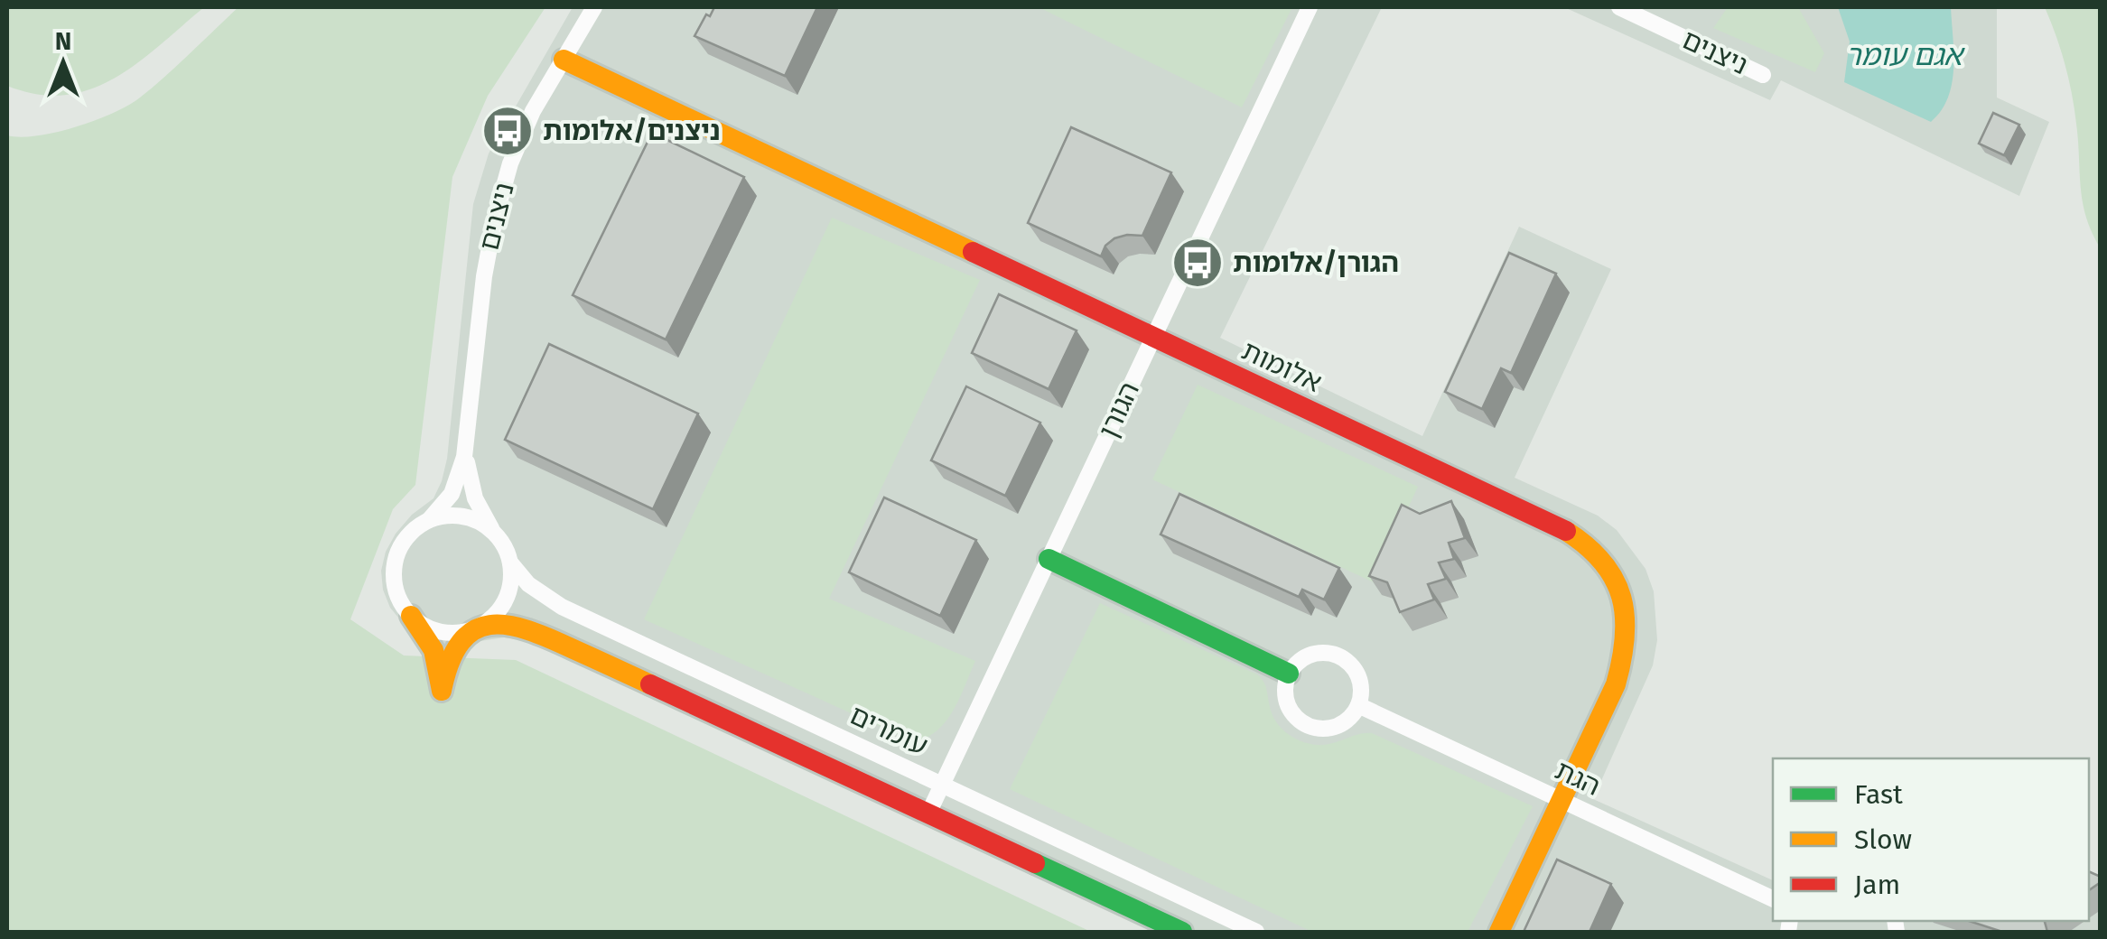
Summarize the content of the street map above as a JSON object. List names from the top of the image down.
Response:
{
  "streets": {
    "street": [
      "ניצנים",
      "אלומות",
      "הגורן",
      "עומרים",
      "הגת"
    ]
  },
  "crossings": [
    ["ניצנים", "אלומות"],
    ["ניצנים", "עומרים"],
    ["אלומות", "הגורן"],
    ["אלומות", "הגת"],
    ["הגורן", "עומרים"]
  ],
  "water": ["אגם עומר"],
  "places": {
    "bus stop": ["ניצנים/אלומות", "הגורן/אלומות"]
  },
  "legend": ["Fast", "Slow", "Jam"],
  "north": "top"
}
